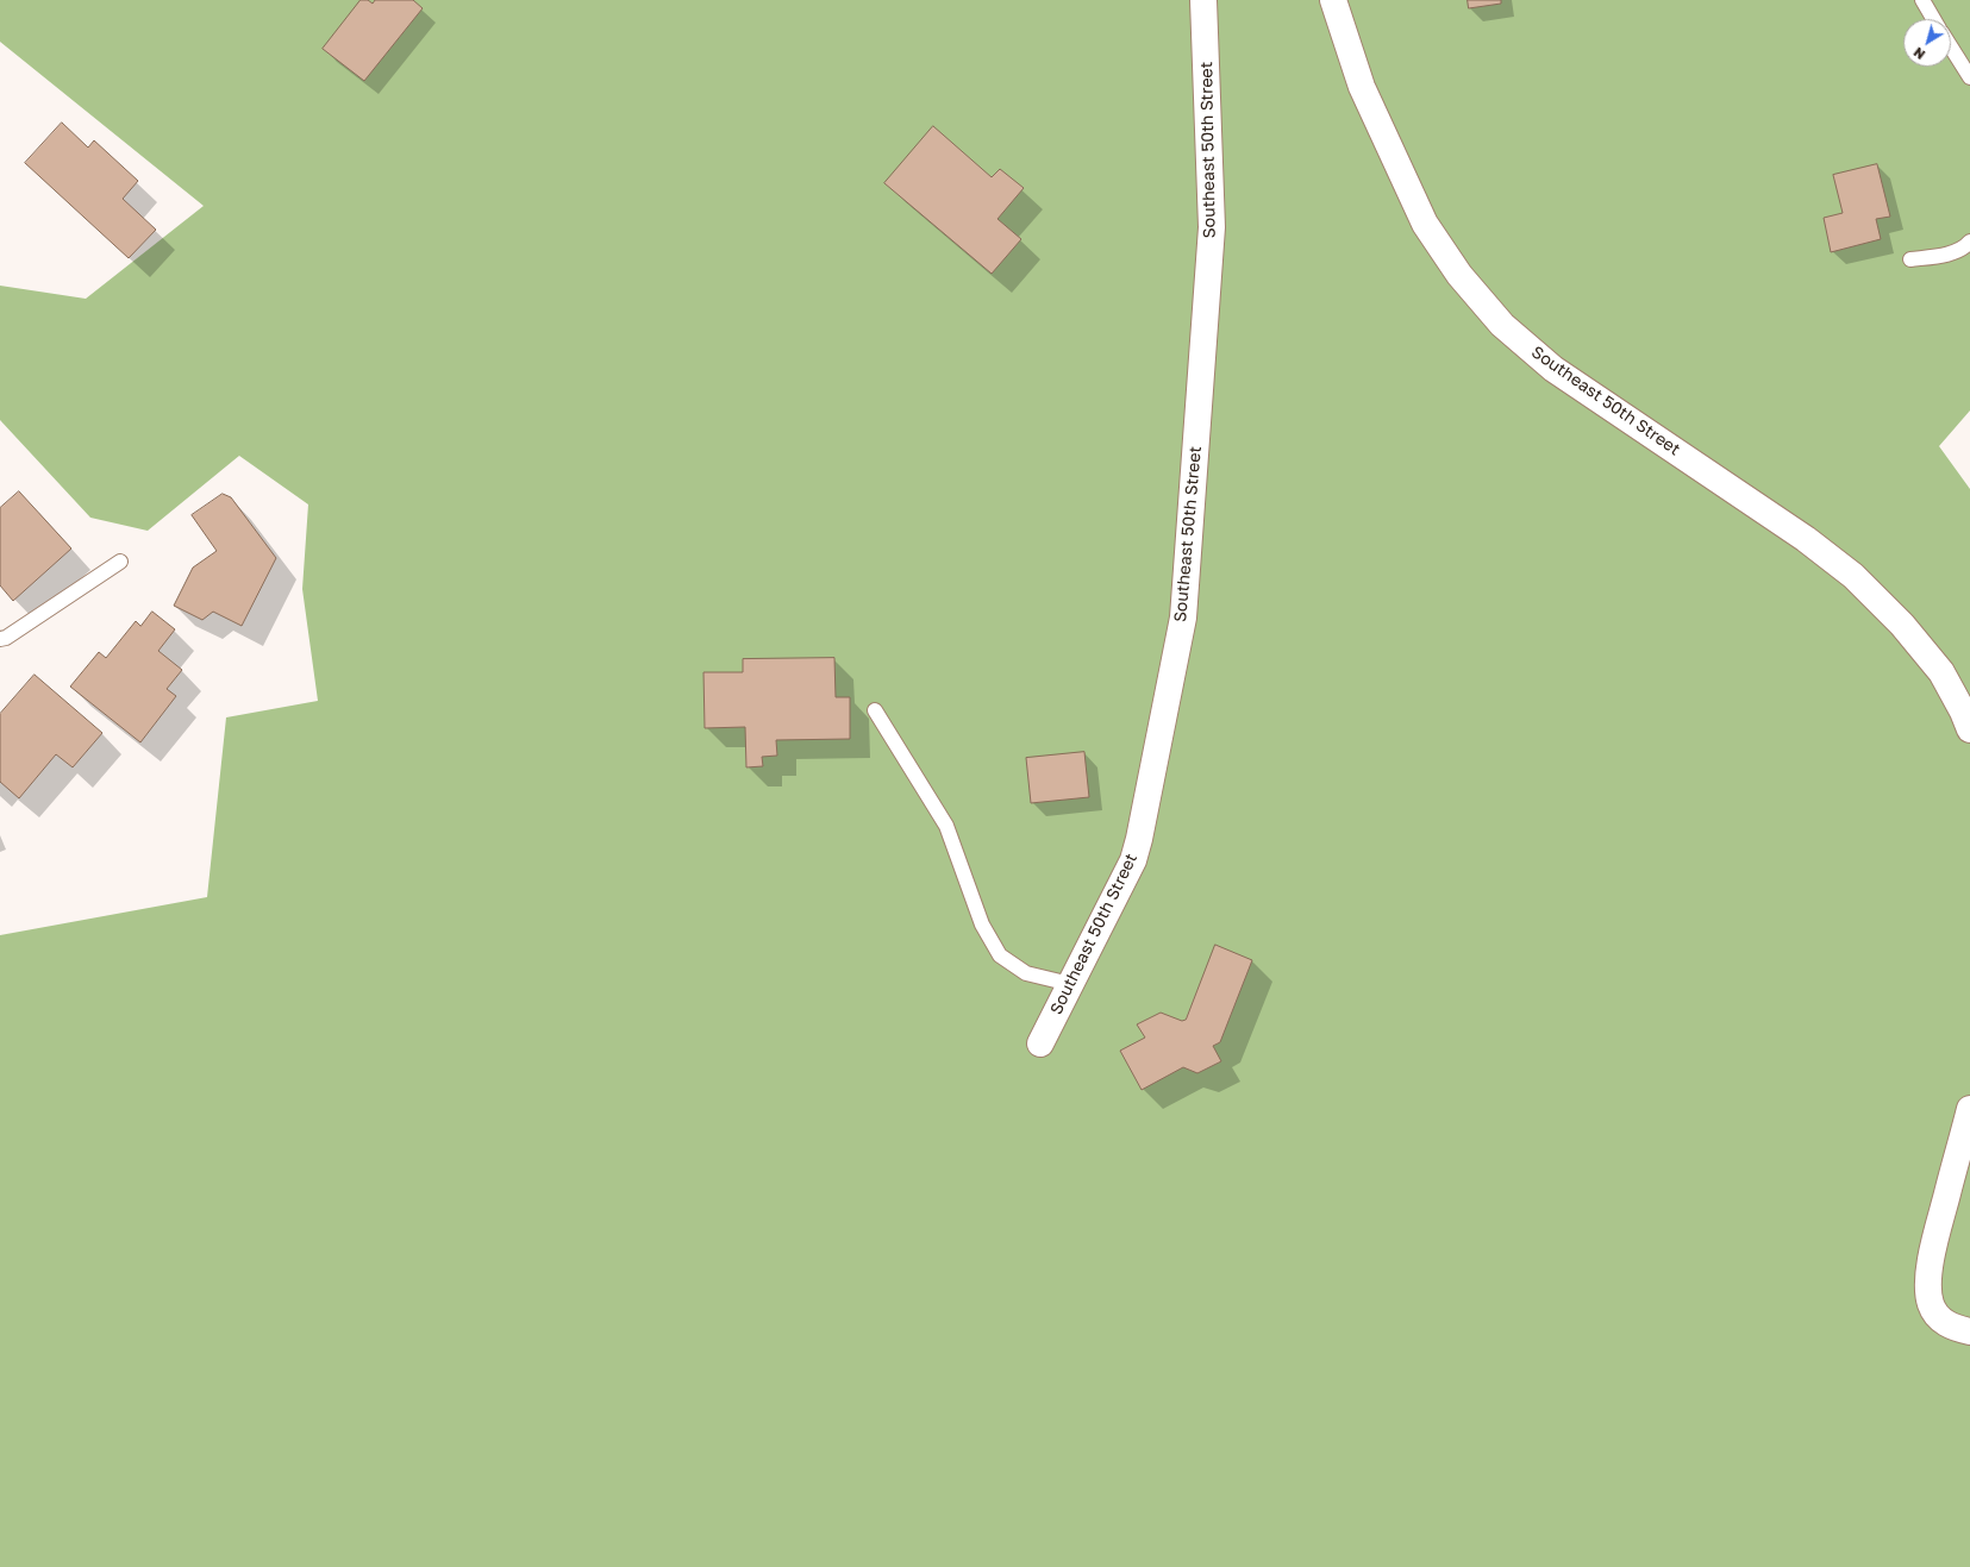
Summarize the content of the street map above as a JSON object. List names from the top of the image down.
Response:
{
  "streets": {
    "street": ["Southeast 50th Street"]
  },
  "north": "bottom left"
}
